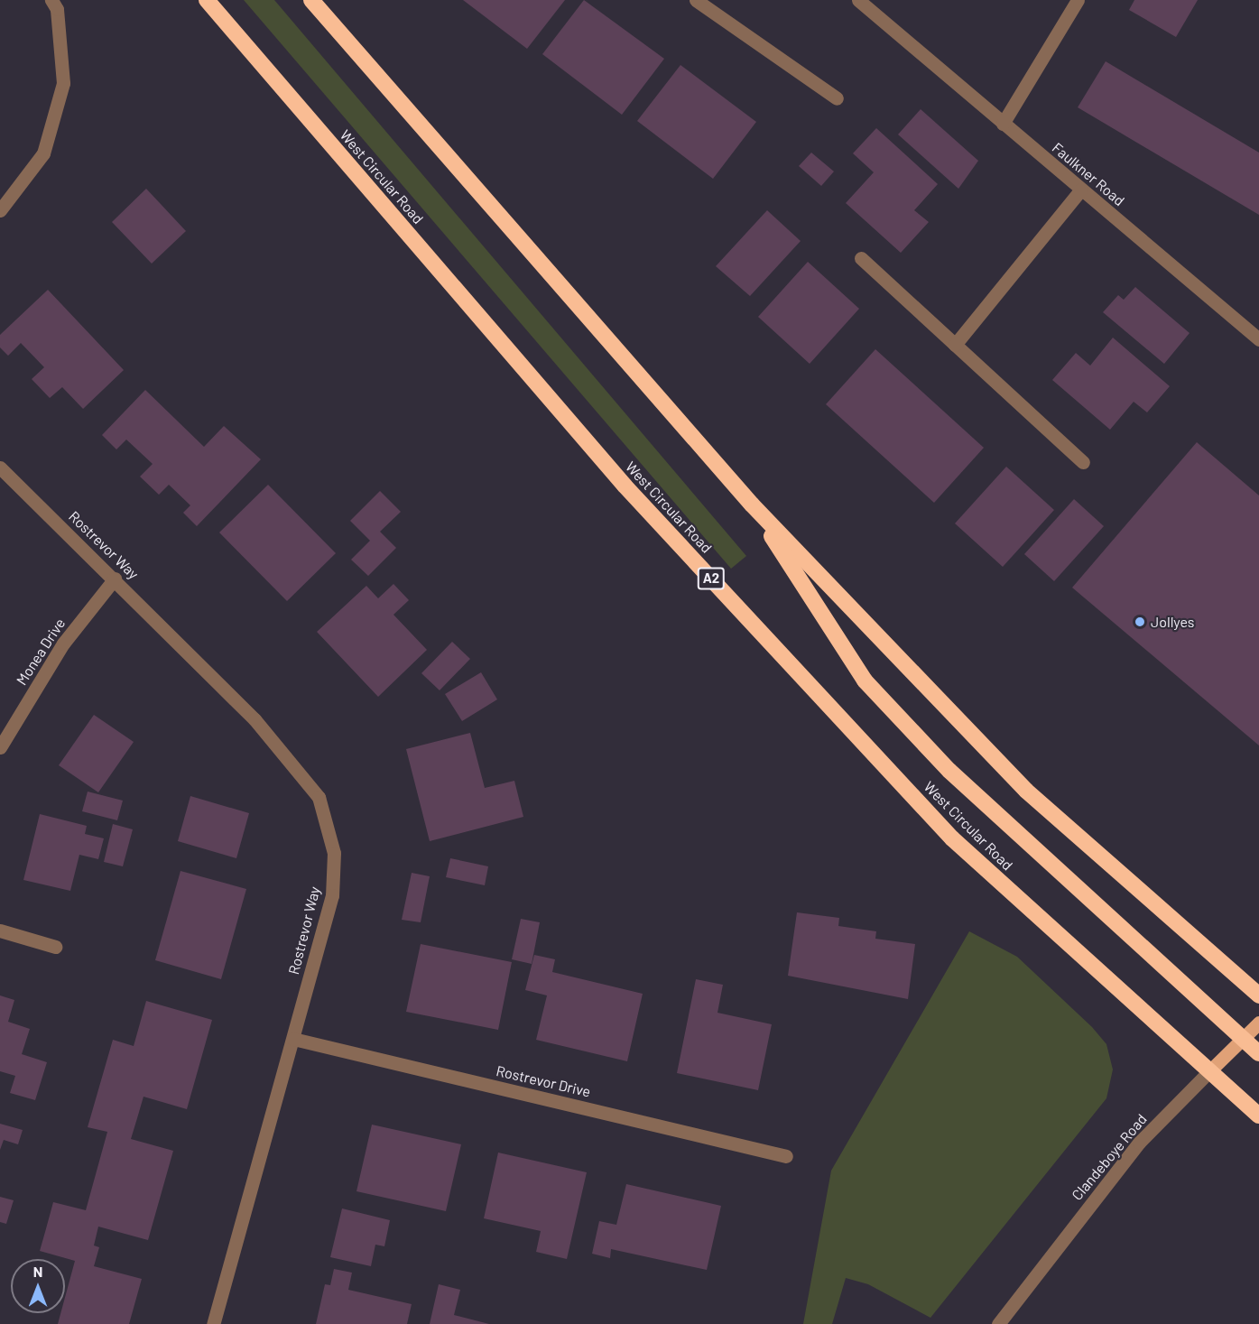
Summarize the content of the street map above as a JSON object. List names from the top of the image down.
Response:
{
  "streets": {
    "highway": ["West Circular Road", "A2"],
    "main road": ["Clandeboye Road"],
    "street": [
      "Faulkner Road",
      "Rostrevor Way",
      "Monea Drive",
      "Rostrevor Drive"
    ]
  },
  "crossings": [
    ["West Circular Road", "Clandeboye Road"],
    ["Rostrevor Way", "Monea Drive"],
    ["Rostrevor Way", "Rostrevor Drive"]
  ],
  "places": ["Jollyes"],
  "north": "top"
}
